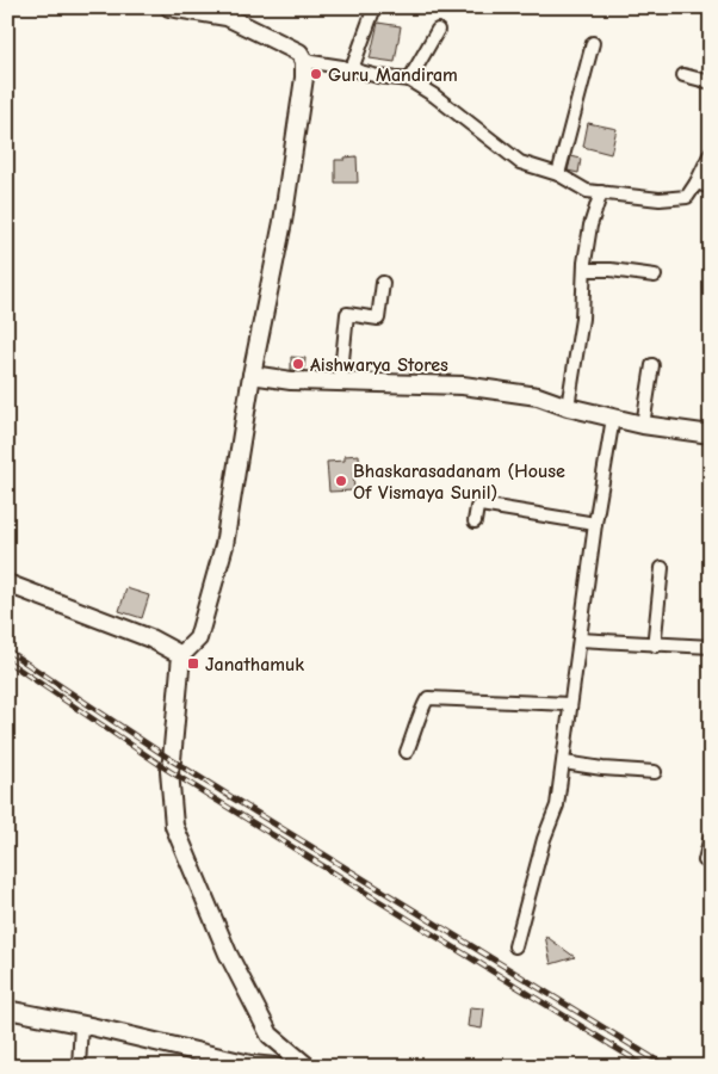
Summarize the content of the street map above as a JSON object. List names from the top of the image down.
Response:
{
  "places": {
    "other": ["Guru Mandiram", "Aishwarya Stores", "Bhaskarasadanam (House Of Vismaya Sunil)"],
    "transit": ["Janathamuk"]
  }
}
